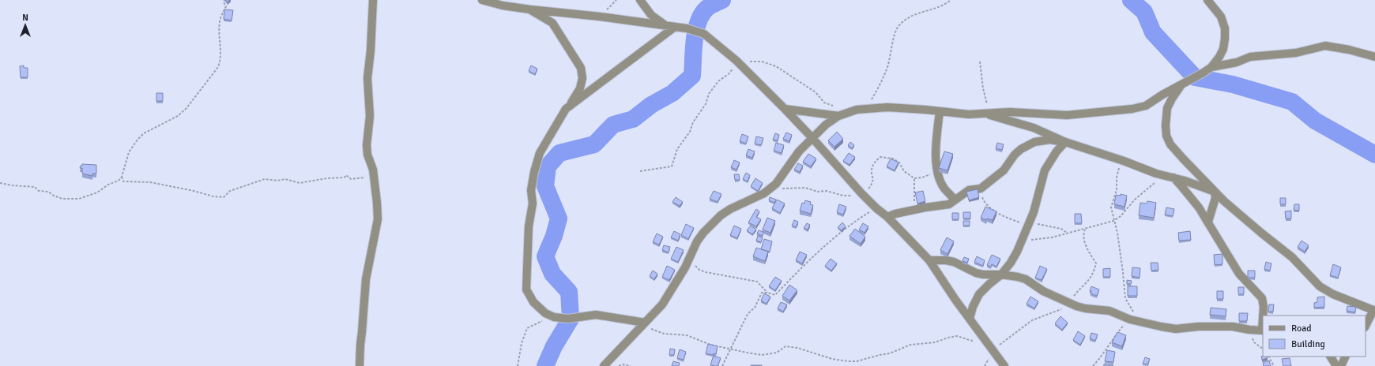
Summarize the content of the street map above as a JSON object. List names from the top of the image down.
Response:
{
  "legend": ["Road", "Building"],
  "north": "top"
}
